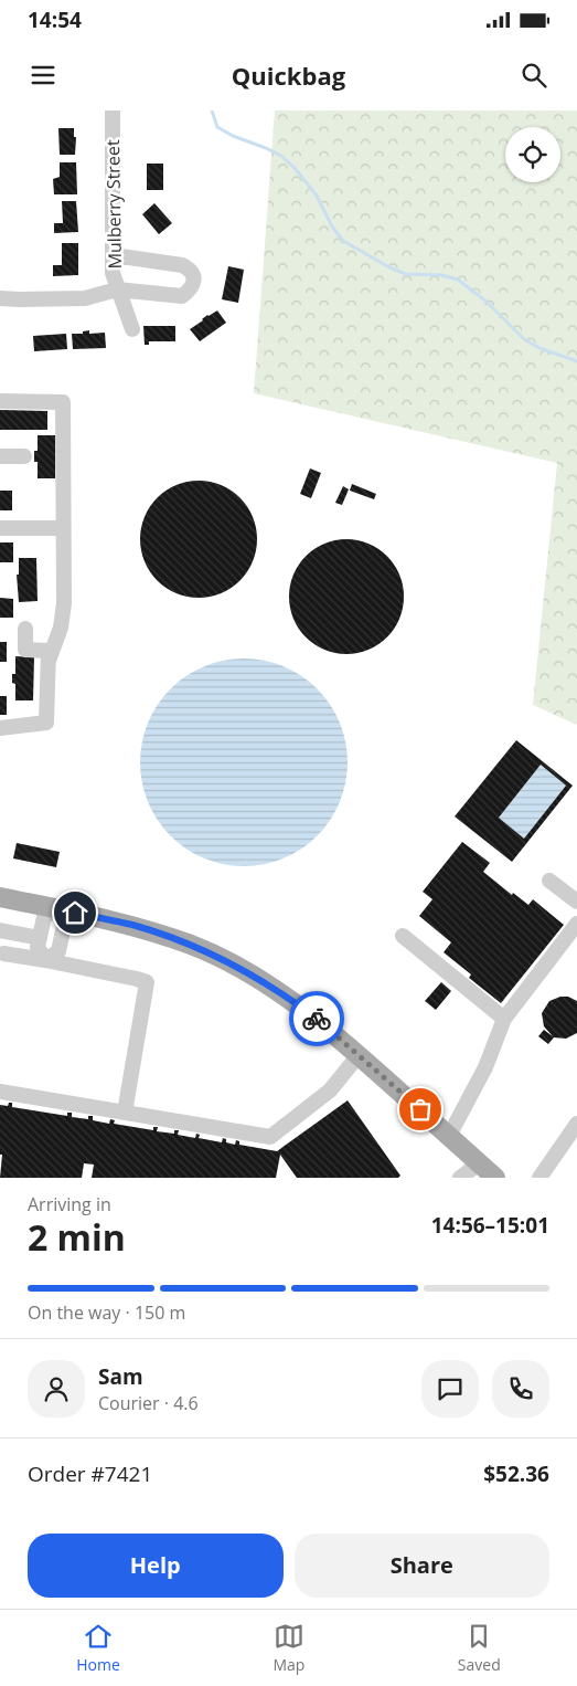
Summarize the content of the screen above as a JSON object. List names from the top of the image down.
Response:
{
  "streets": {
    "street": ["Mulberry Street"]
  },
  "page": {
    "status": "14:54",
    "header": "Quickbag",
    "heading": ["2 min", "Arriving in", "14:56–15:01"],
    "panel": [
      "Sam",
      "Courier · 4.6",
      "Order #7421",
      "$52.36"
    ],
    "bar": "On the way · 150 m",
    "buttons": ["Help", "Share"],
    "tabs": ["Home", "Map", "Saved"]
  }
}
